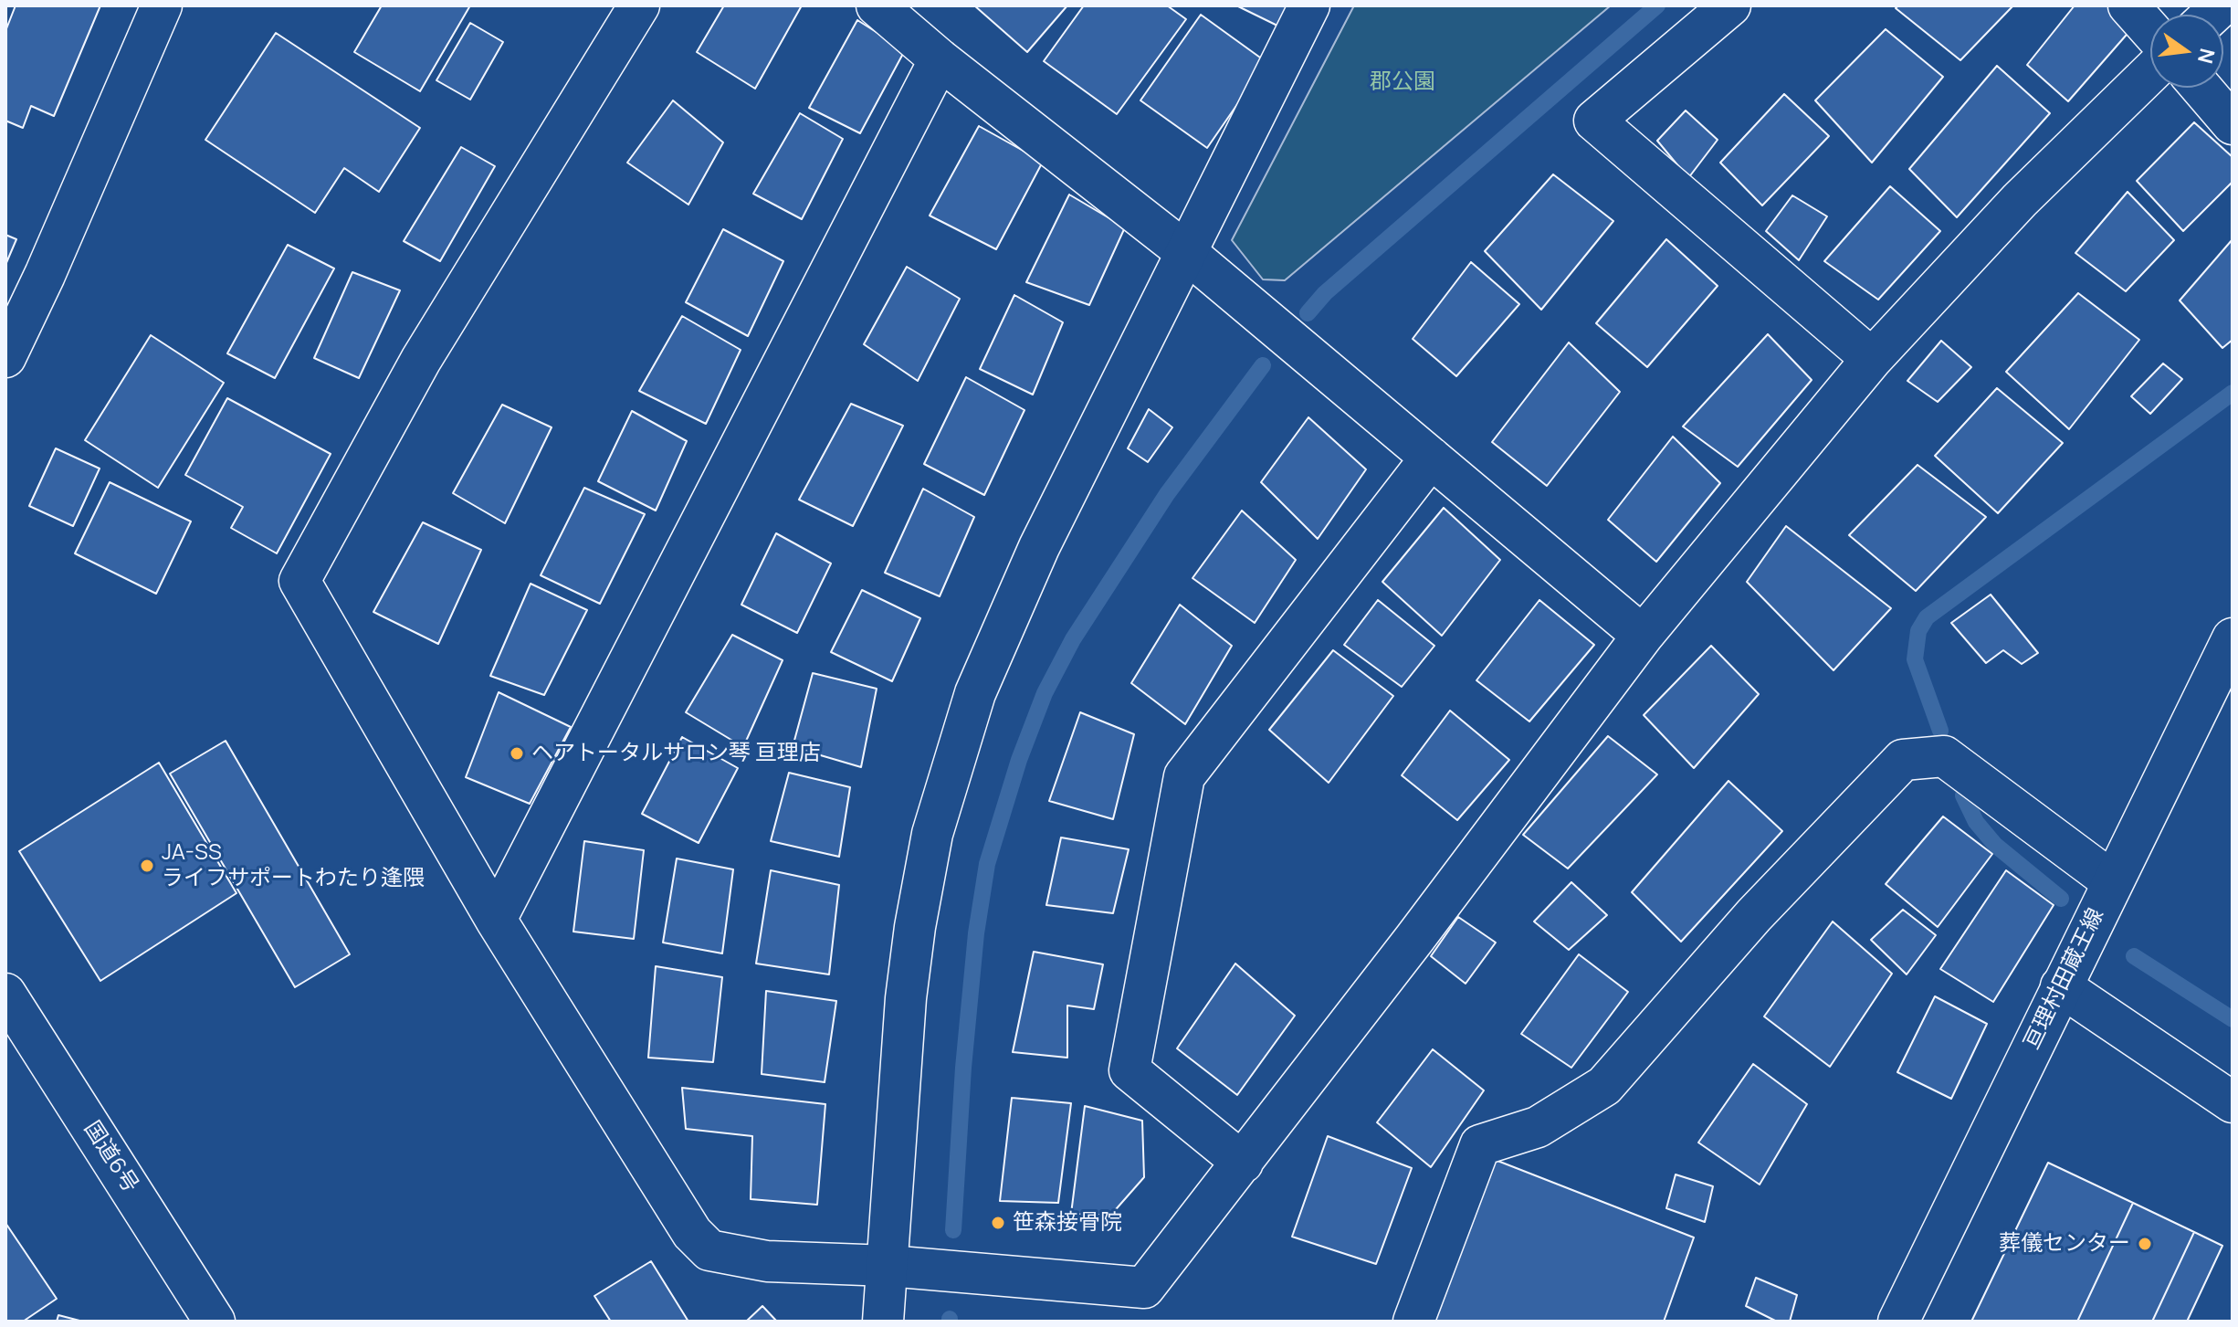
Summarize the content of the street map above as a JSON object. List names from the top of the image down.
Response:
{
  "streets": {
    "main road": ["亘理村田蔵王線", "国道6号"]
  },
  "parks": ["郡公園"],
  "places": [
    "ヘアトータルサロン琴 亘理店",
    "JA-SS ライフサポートわたり逢隈",
    "笹森接骨院",
    "葬儀センター"
  ],
  "north": "right"
}
